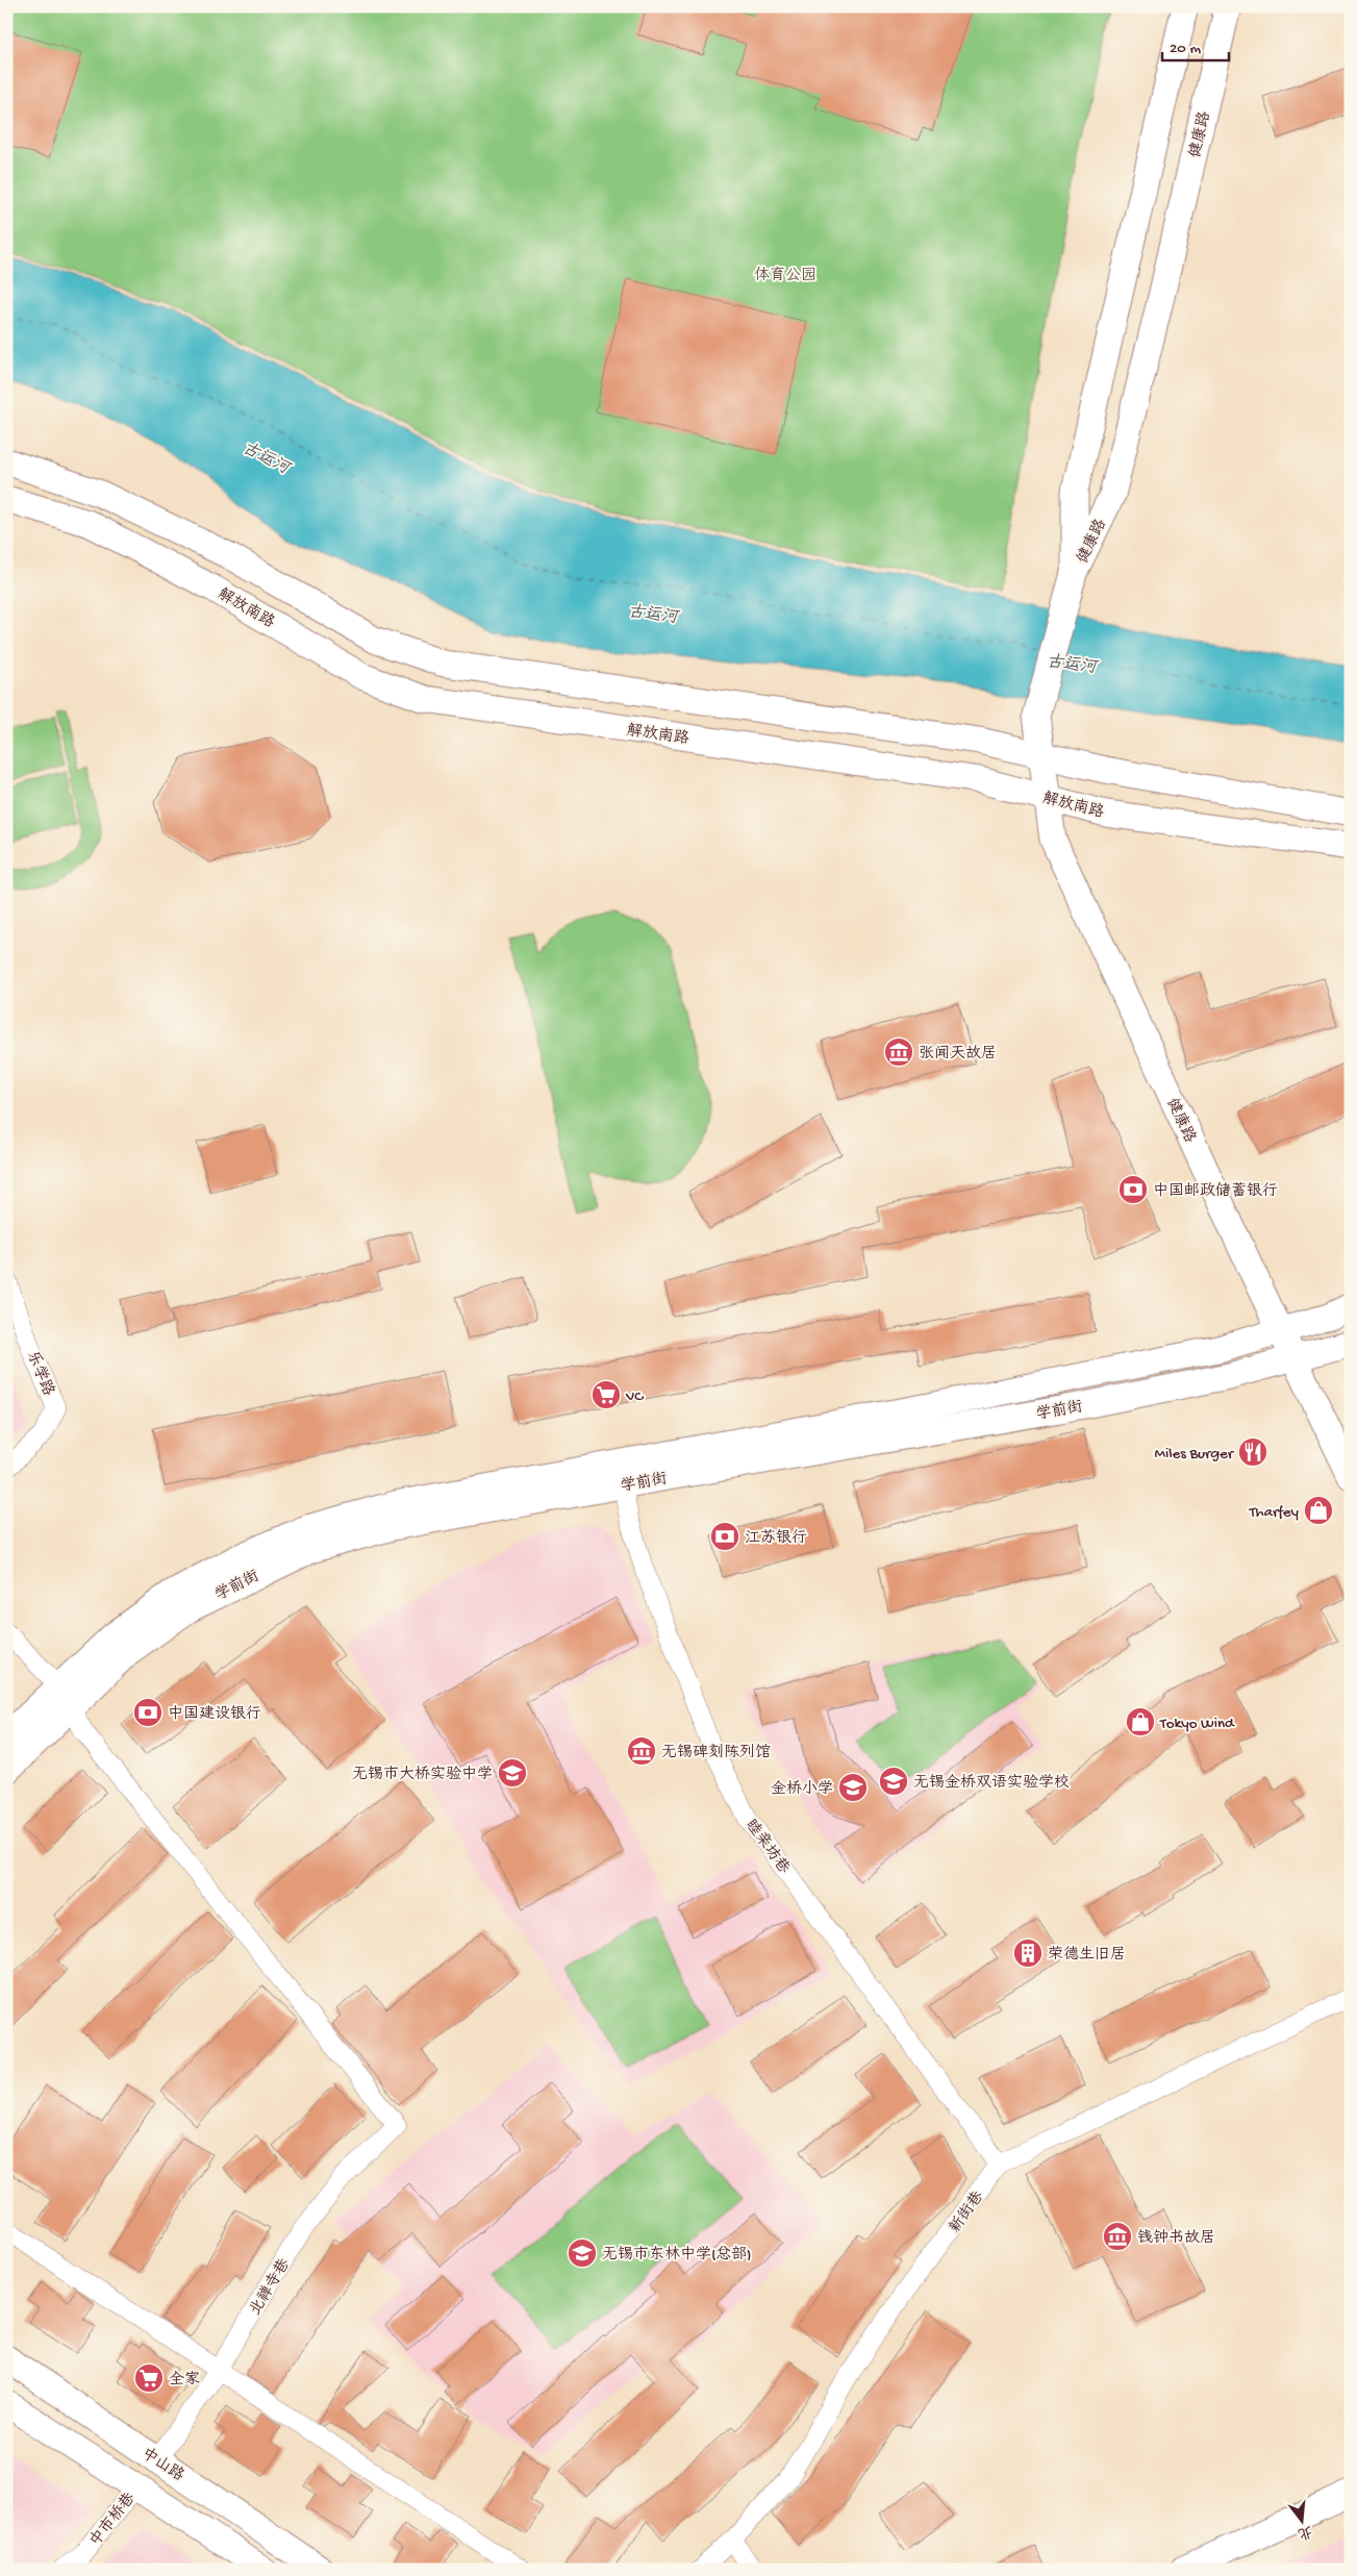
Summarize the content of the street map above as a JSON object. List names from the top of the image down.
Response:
{
  "streets": {
    "main road": [
      "健康路",
      "解放南路",
      "学前街",
      "中山路"
    ],
    "street": [
      "乐学路",
      "睦亲坊巷",
      "新街巷",
      "北禅寺巷",
      "中市桥巷"
    ]
  },
  "crossings": [
    ["健康路", "解放南路"],
    ["健康路", "学前街"],
    ["学前街", "睦亲坊巷"],
    ["学前街", "北禅寺巷"],
    ["睦亲坊巷", "新街巷"],
    ["北禅寺巷", "中山路"]
  ],
  "water": ["古运河"],
  "parks": ["体育公园"],
  "places": {
    "museum": ["张闻天故居", "无锡碑刻陈列馆", "钱钟书故居"],
    "bank": ["中国邮政储蓄银行", "江苏银行", "中国建设银行"],
    "supermarket": ["VC", "全家"],
    "restaurant": ["Miles Burger"],
    "shop": ["Tharfey", "Tokyo Wind"],
    "school or university": [
      "无锡市大桥实验中学",
      "无锡金桥双语实验学校",
      "金桥小学",
      "无锡市东林中学(总部)"
    ],
    "building": ["荣德生旧居"]
  },
  "scale_bar": "20 m",
  "north": "bottom"
}
